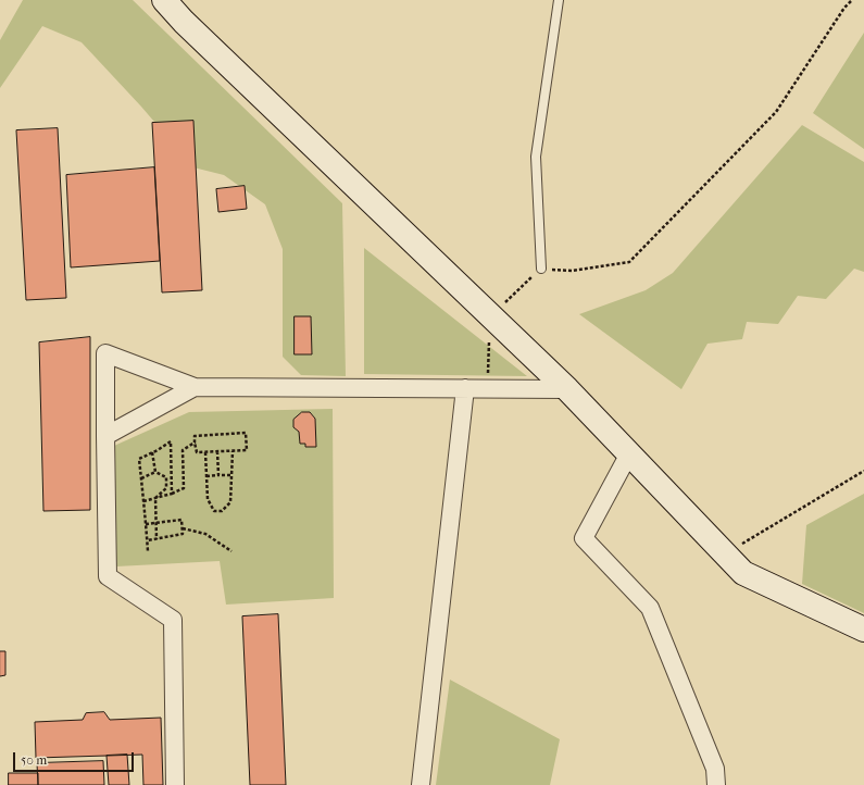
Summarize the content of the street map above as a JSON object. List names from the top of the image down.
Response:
{
  "scale_bar": "50 m"
}
